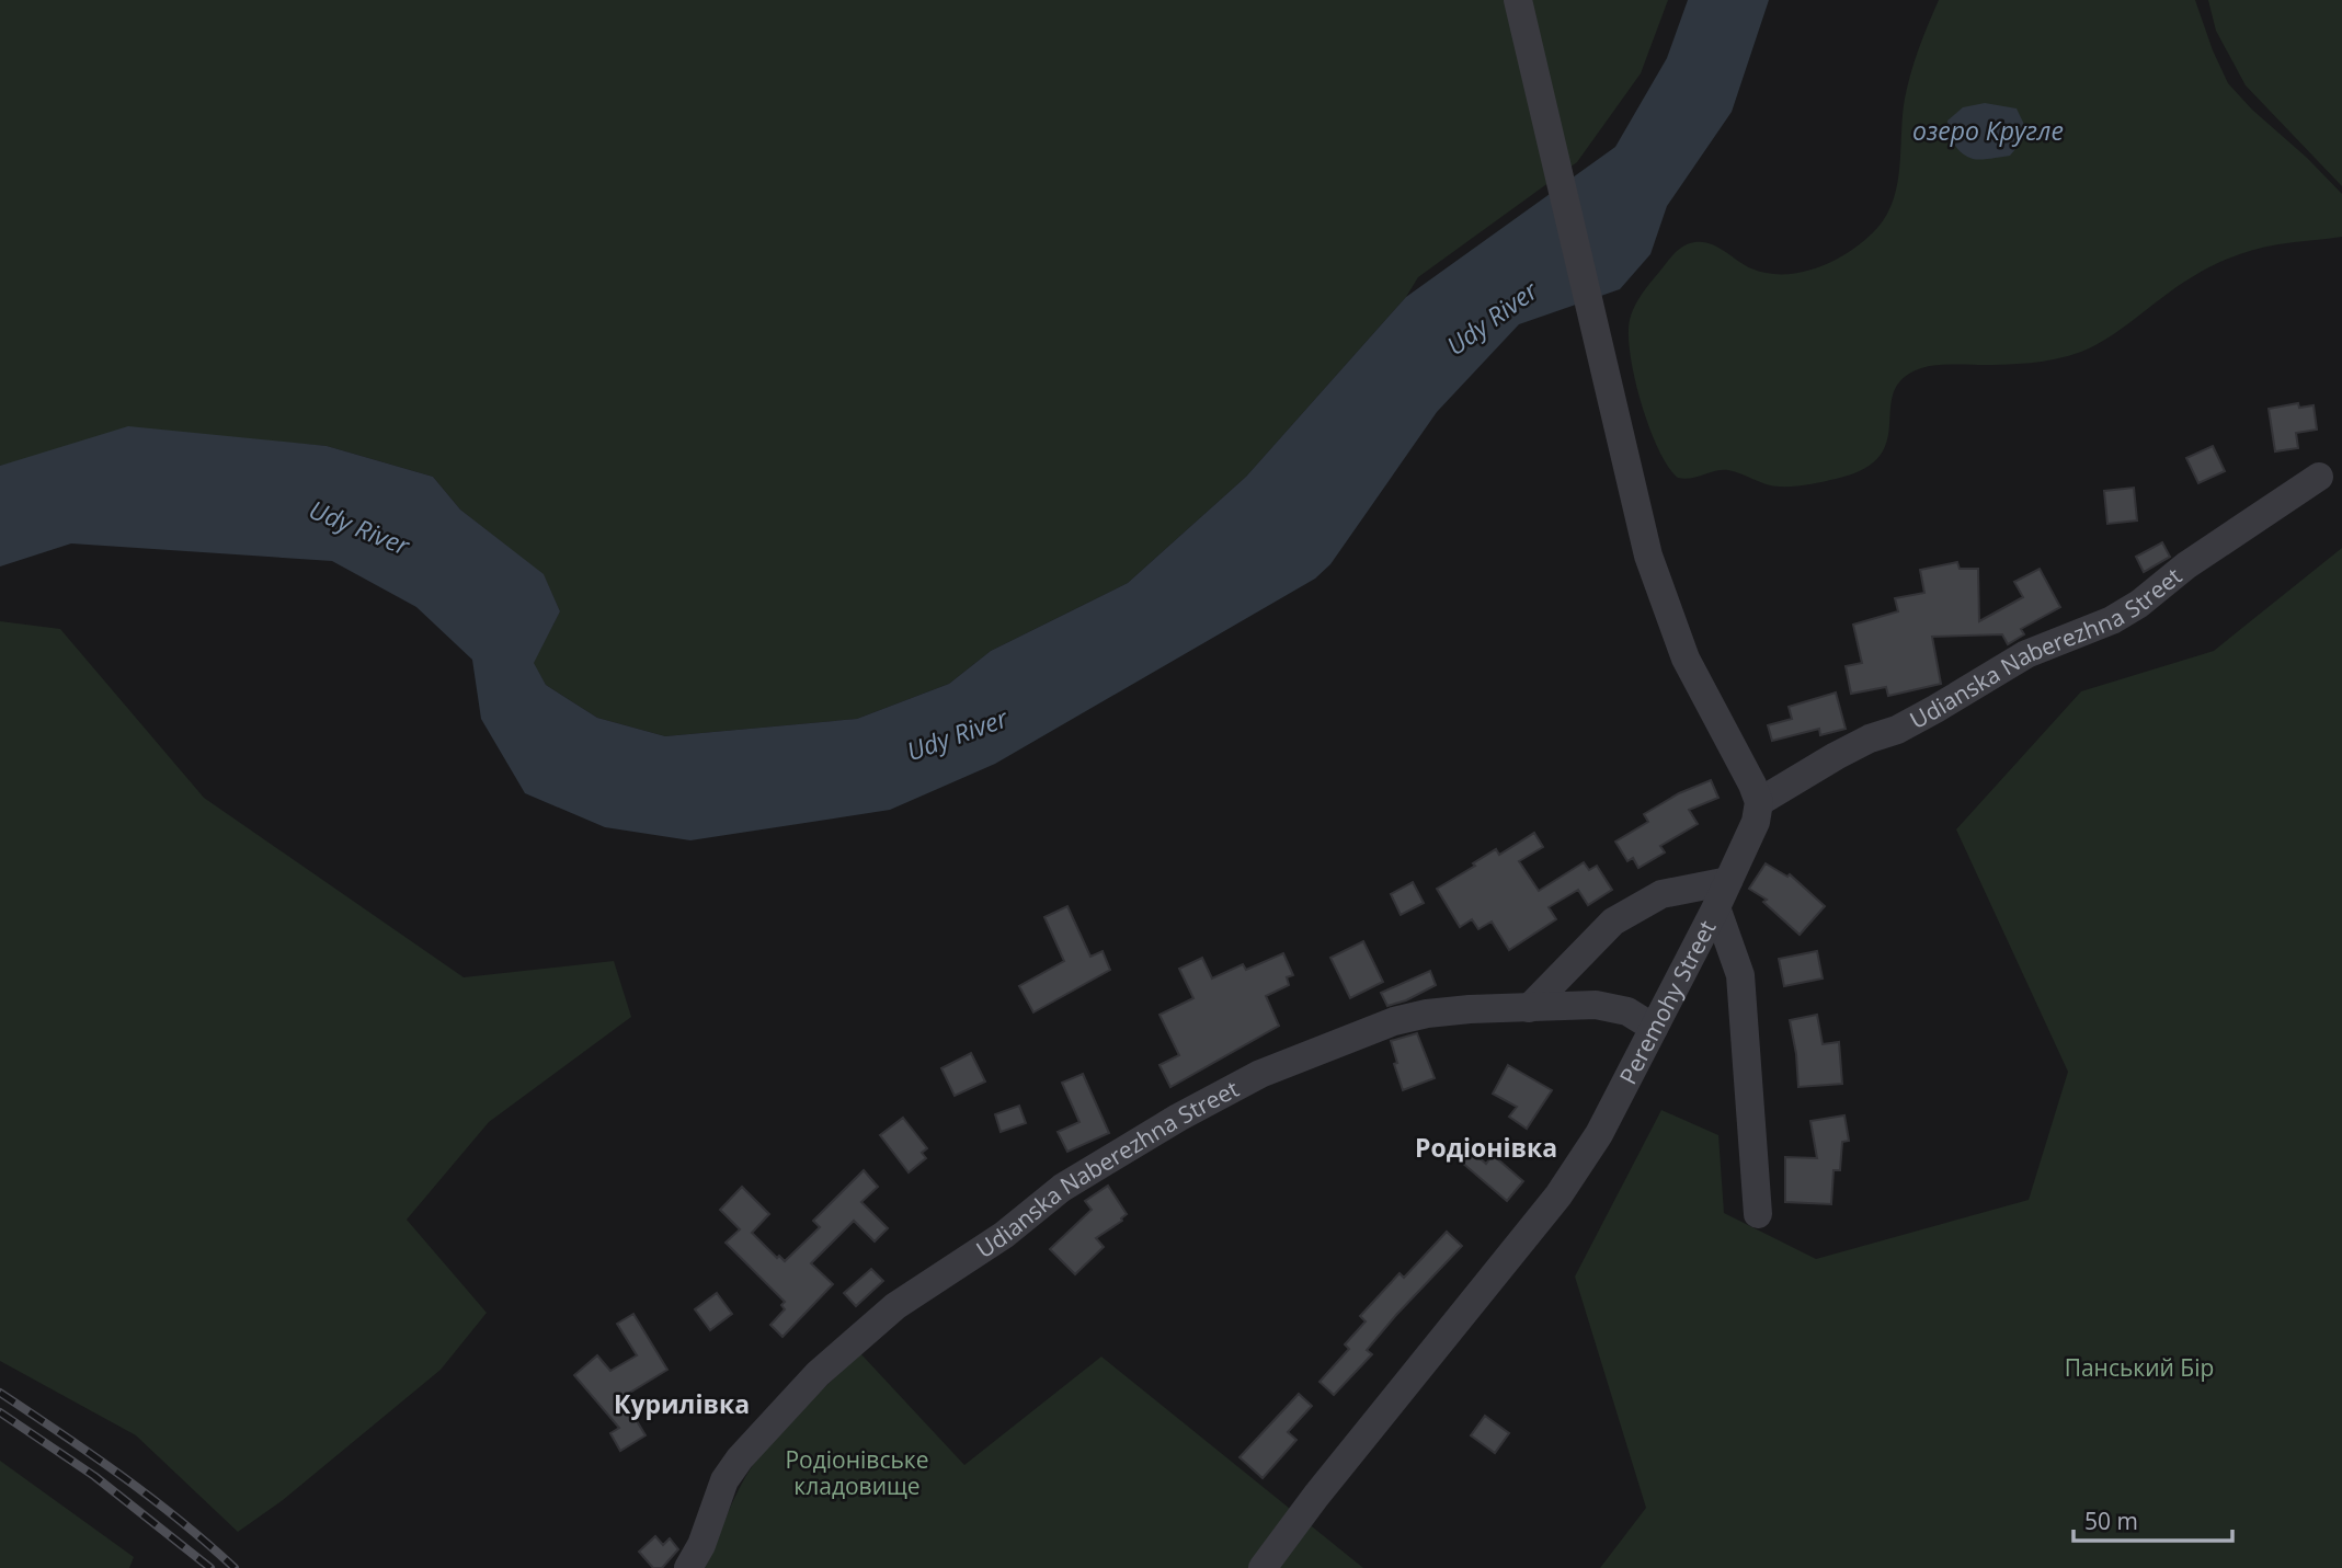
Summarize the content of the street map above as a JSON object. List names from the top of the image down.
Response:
{
  "streets": {
    "street": ["Udianska Naberezhna Street", "Peremohy Street"]
  },
  "crossings": [
    ["Udianska Naberezhna Street", "Peremohy Street"]
  ],
  "districts": ["Родіонівка", "Курилівка"],
  "water": ["озеро Кругле", "Udy River"],
  "parks": ["Панський Бір", "Родіонівське кладовище"],
  "scale_bar": "50 m"
}
